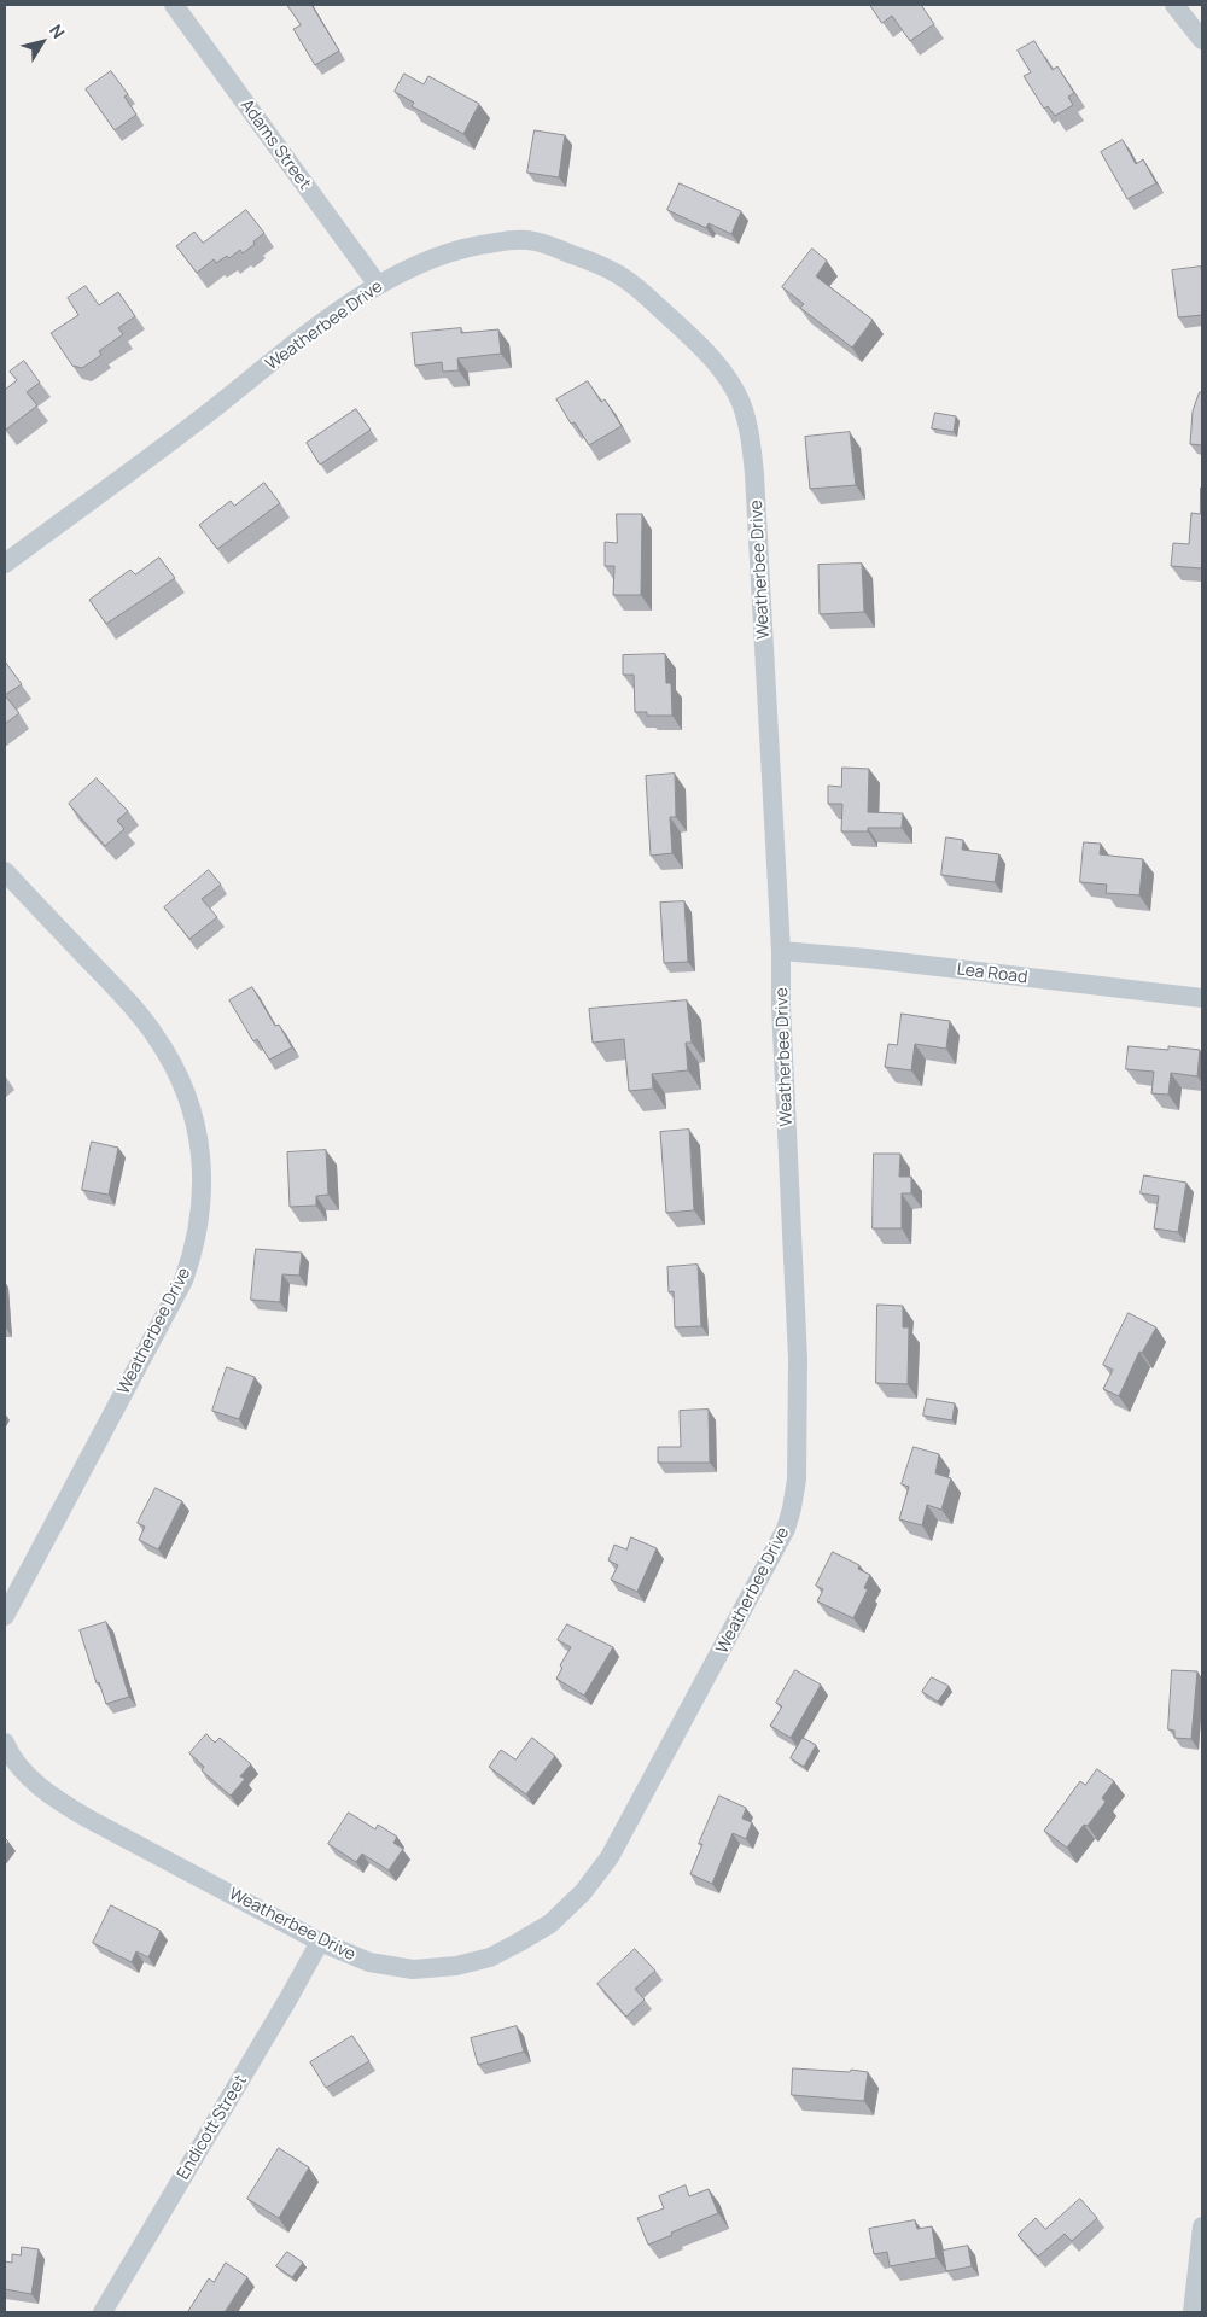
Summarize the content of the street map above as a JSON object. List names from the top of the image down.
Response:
{
  "streets": {
    "street": [
      "Adams Street",
      "Weatherbee Drive",
      "Lea Road",
      "Endicott Street"
    ]
  },
  "crossings": [
    ["Adams Street", "Weatherbee Drive"],
    ["Weatherbee Drive", "Lea Road"],
    ["Weatherbee Drive", "Endicott Street"]
  ],
  "north": "top right"
}
